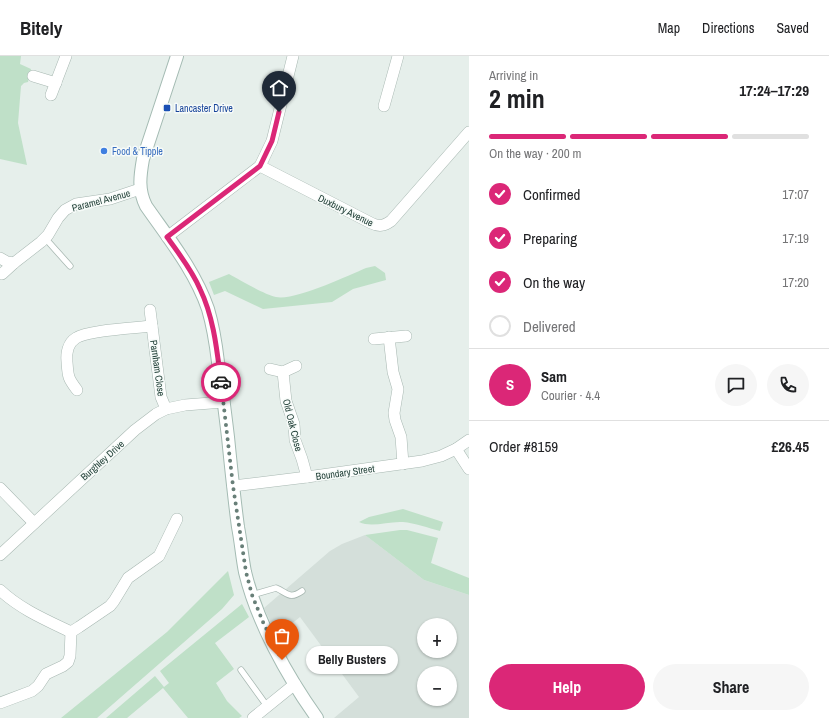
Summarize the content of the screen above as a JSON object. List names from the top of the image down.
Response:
{
  "streets": {
    "street": [
      "Paramel Avenue",
      "Duxbury Avenue",
      "Parnham Close",
      "Old Oak Close",
      "Burghley Drive",
      "Boundary Street"
    ]
  },
  "crossings": [
    ["Parnham Close", "Burghley Drive"],
    ["Old Oak Close", "Boundary Street"]
  ],
  "places": {
    "transit": ["Lancaster Drive"],
    "other": ["Food & Tipple", "Belly Busters"]
  },
  "page": {
    "header": "Bitely",
    "nav": ["Map", "Directions", "Saved"],
    "heading": ["2 min", "Arriving in", "17:24–17:29"],
    "panel": [
      "Sam",
      "Courier · 4.4",
      "Order #8159",
      "£26.45"
    ],
    "bar": "On the way · 200 m",
    "list": [
      ["Confirmed", "17:07"],
      ["Preparing", "17:19"],
      ["On the way", "17:20"],
      "Delivered"
    ],
    "round": "S",
    "map_buttons": ["+", "−"],
    "bubble": "Belly Busters",
    "buttons": ["Help", "Share"]
  }
}
